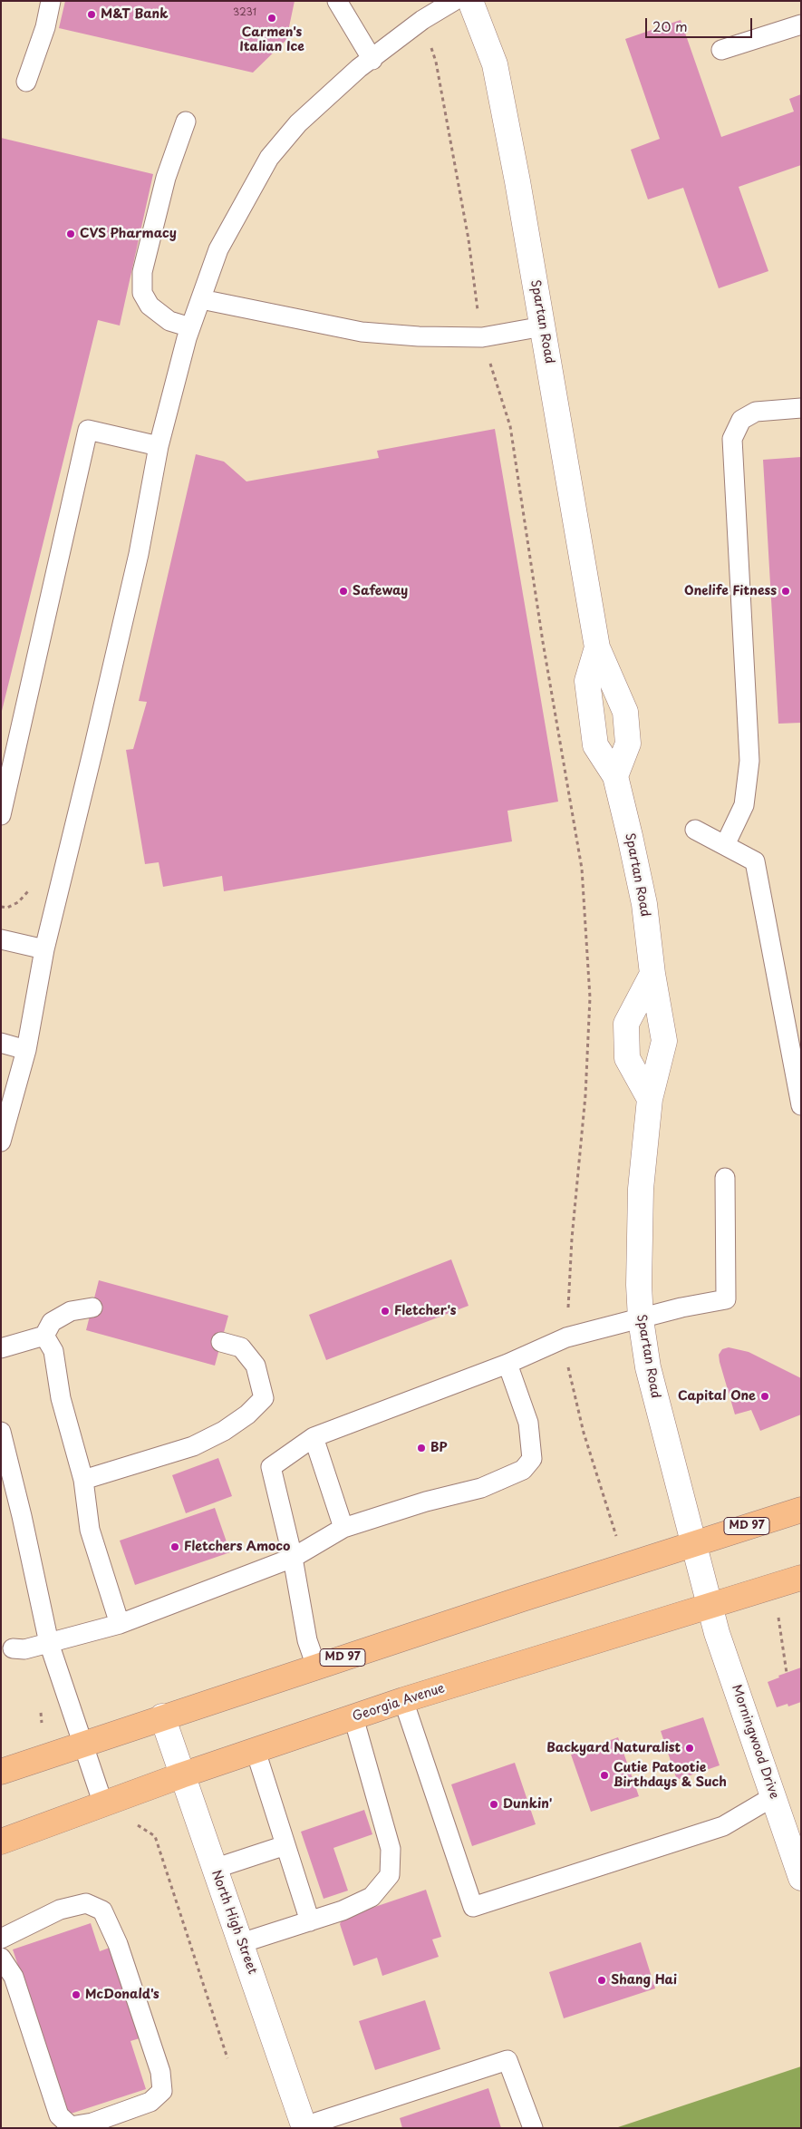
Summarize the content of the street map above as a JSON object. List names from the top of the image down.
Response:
{
  "streets": {
    "main road": ["MD 97", "Georgia Avenue"],
    "street": ["Spartan Road", "Morningwood Drive", "North High Street"]
  },
  "crossings": [
    ["Spartan Road", "MD 97"],
    ["Spartan Road", "Georgia Avenue"],
    ["Spartan Road", "Morningwood Drive"],
    ["MD 97", "North High Street"],
    ["Georgia Avenue", "Morningwood Drive"],
    ["Georgia Avenue", "North High Street"]
  ],
  "places": [
    "M&T Bank",
    "Carmen's Italian Ice",
    "CVS Pharmacy",
    "Safeway",
    "Onelife Fitness",
    "Fletcher's",
    "Capital One",
    "BP",
    "Fletchers Amoco",
    "Backyard Naturalist",
    "Cutie Patootie Birthdays & Such",
    "Dunkin'",
    "Shang Hai",
    "McDonald's"
  ],
  "house_numbers": ["3231"],
  "scale_bar": "20 m"
}
